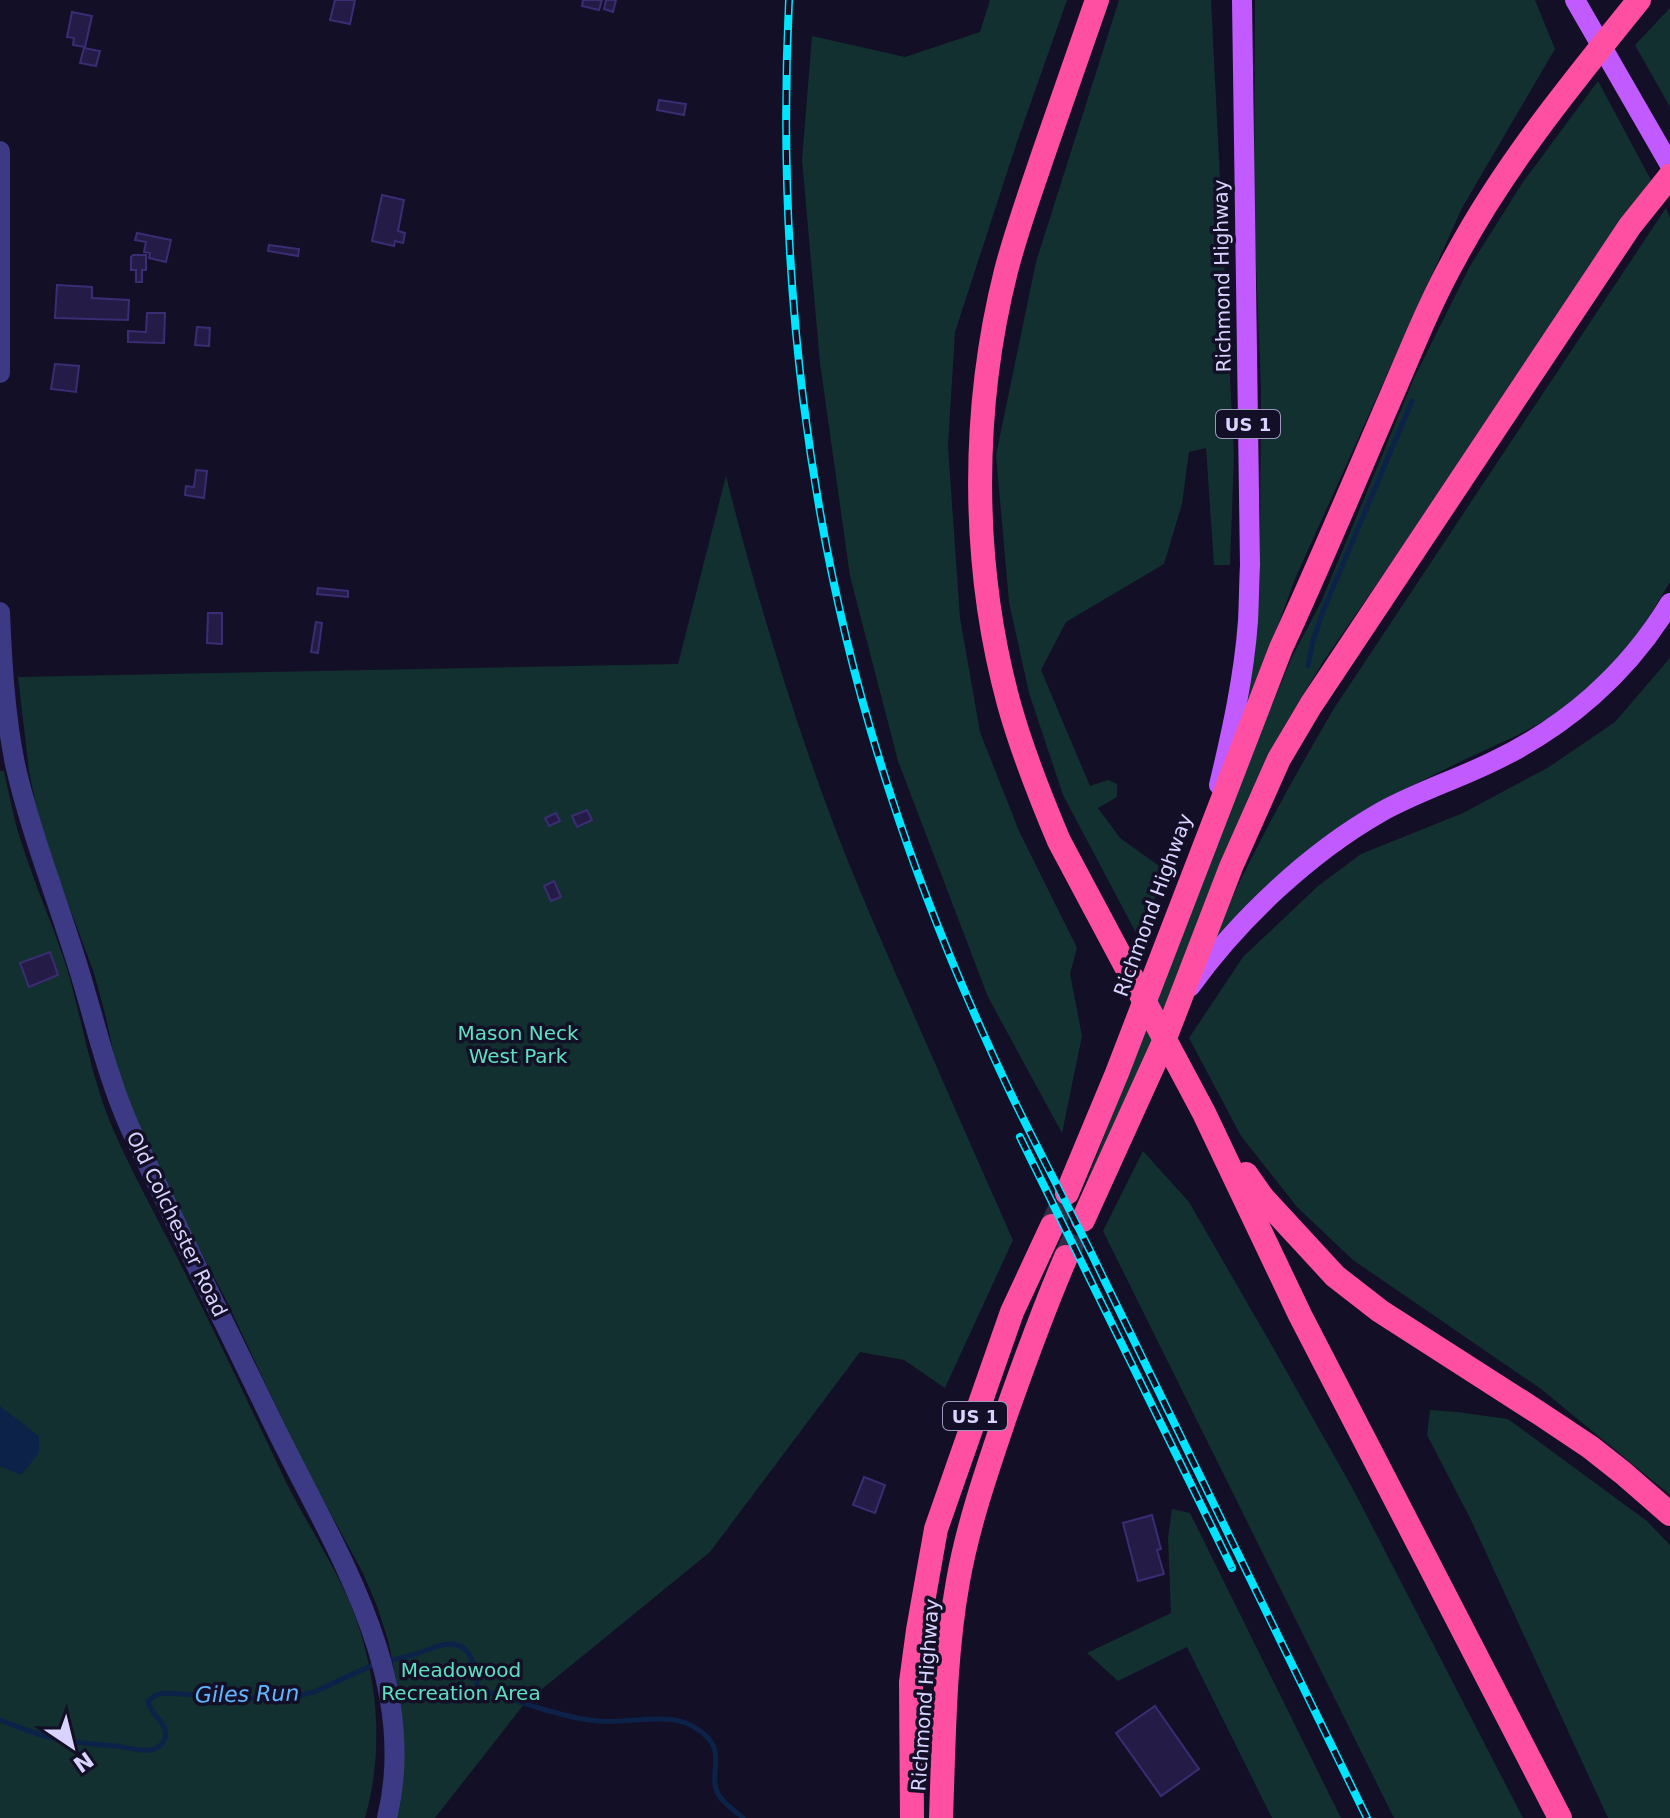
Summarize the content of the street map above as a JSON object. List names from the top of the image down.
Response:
{
  "streets": {
    "highway": ["Richmond Highway", "US 1"],
    "street": ["Old Colchester Road"]
  },
  "water": ["Giles Run"],
  "parks": ["Mason Neck West Park", "Meadowood Recreation Area"],
  "north": "bottom right"
}
